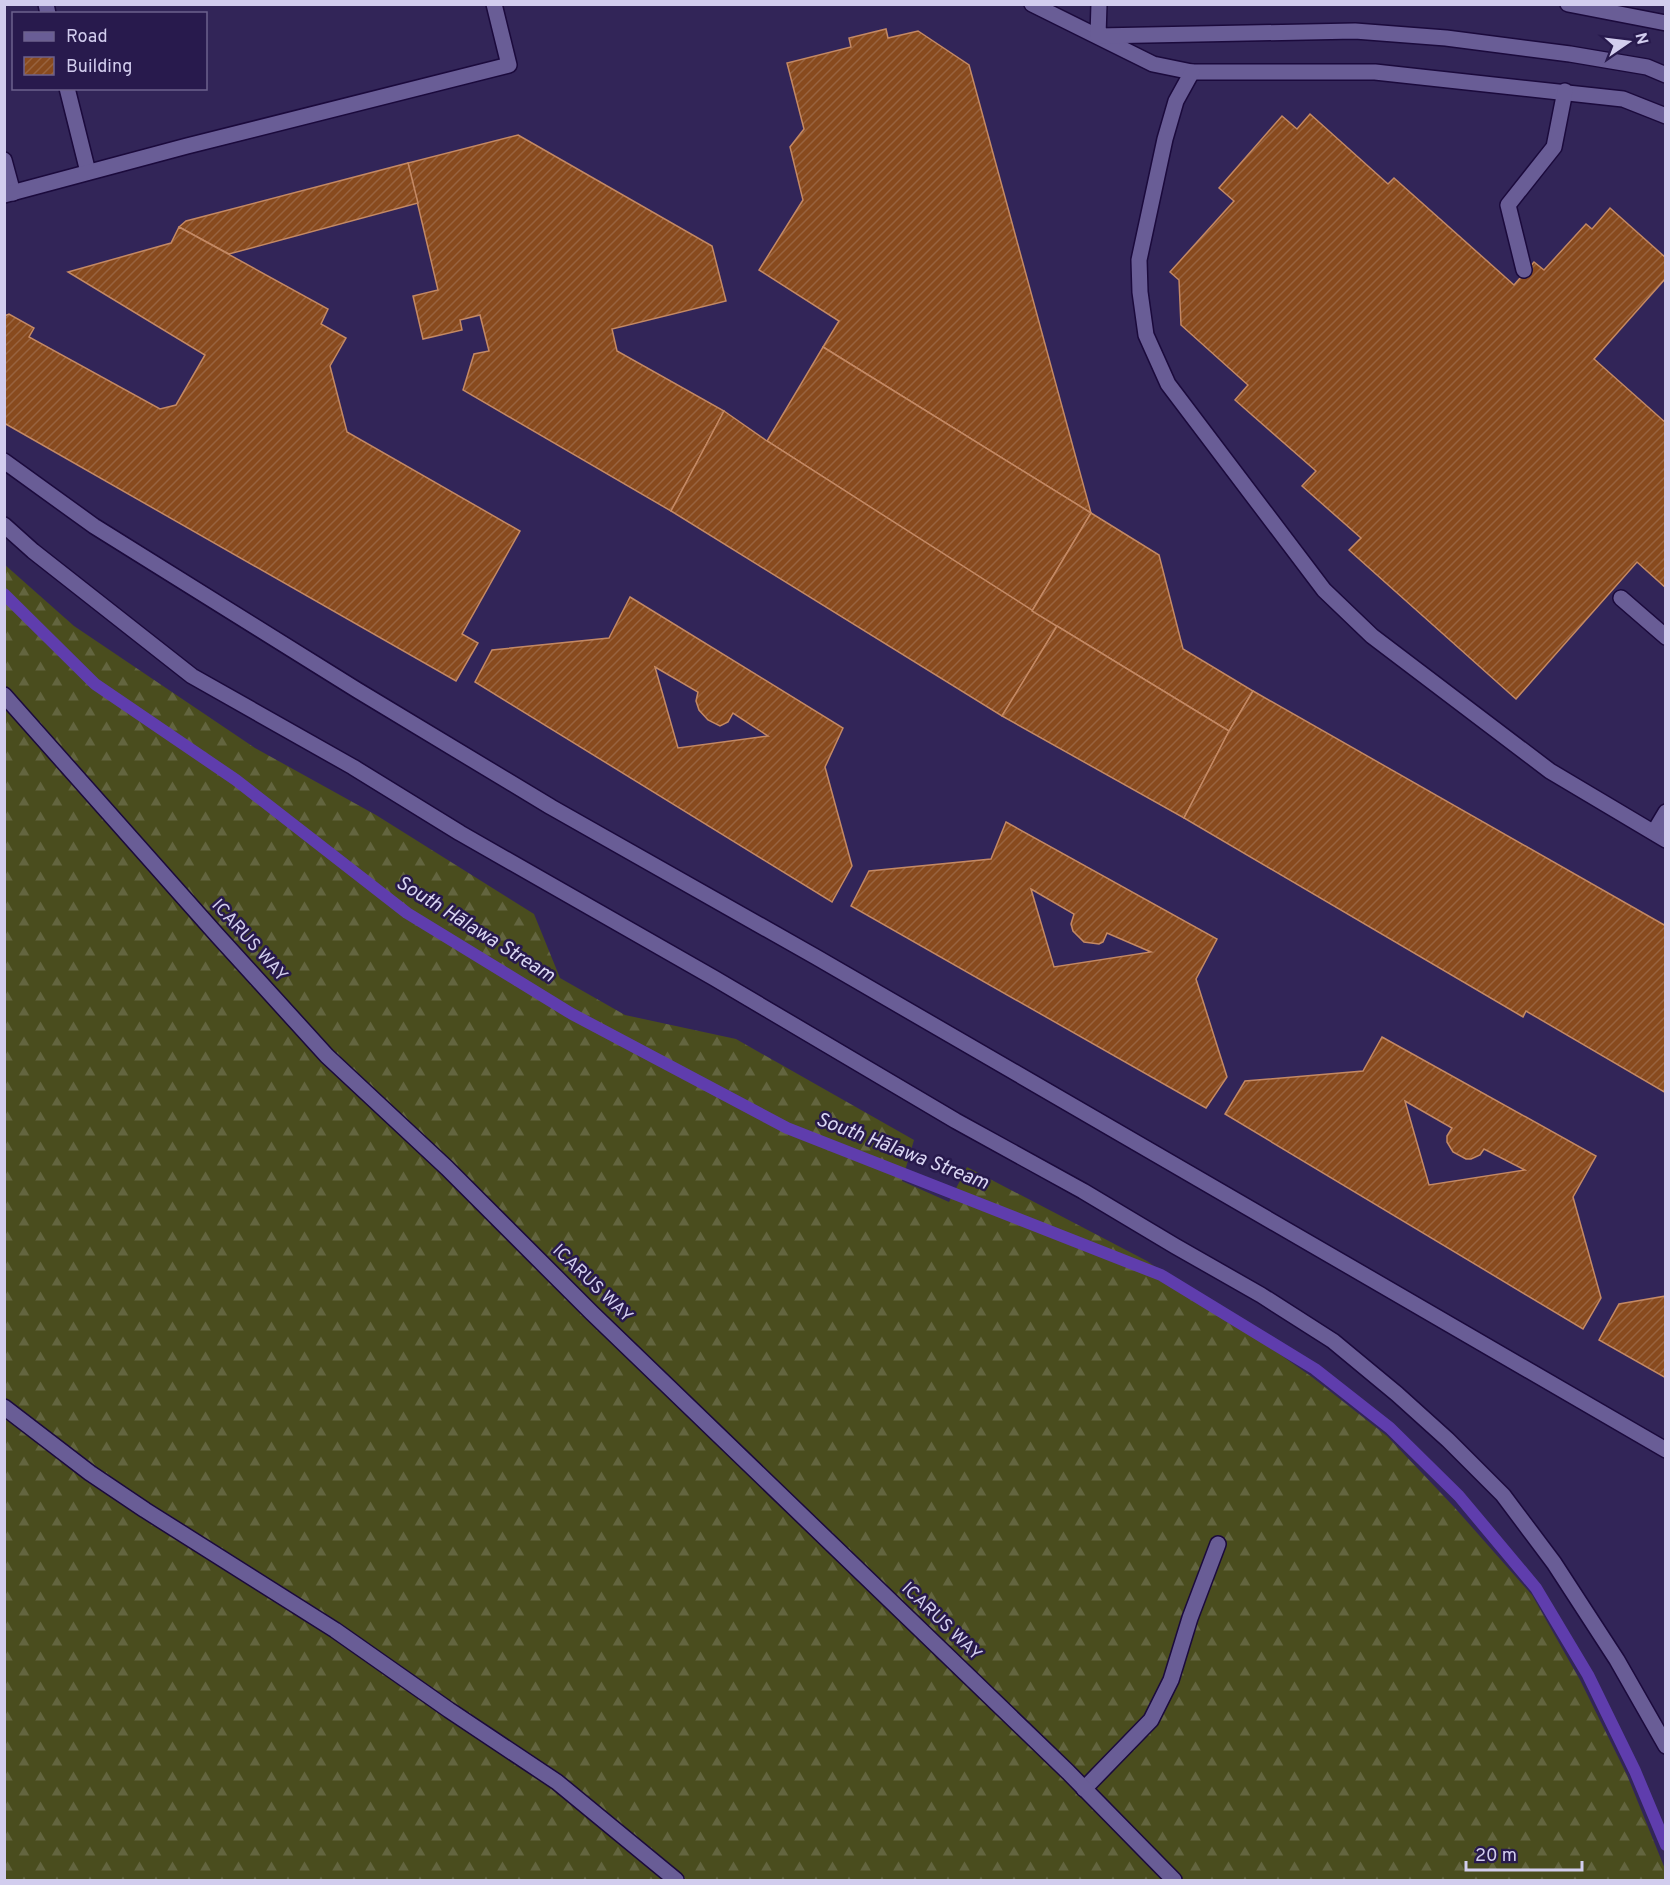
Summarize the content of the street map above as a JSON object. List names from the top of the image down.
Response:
{
  "streets": {
    "street": ["ICARUS WAY"]
  },
  "water": ["South Hālawa Stream"],
  "legend": ["Road", "Building"],
  "scale_bar": "20 m",
  "north": "right"
}
